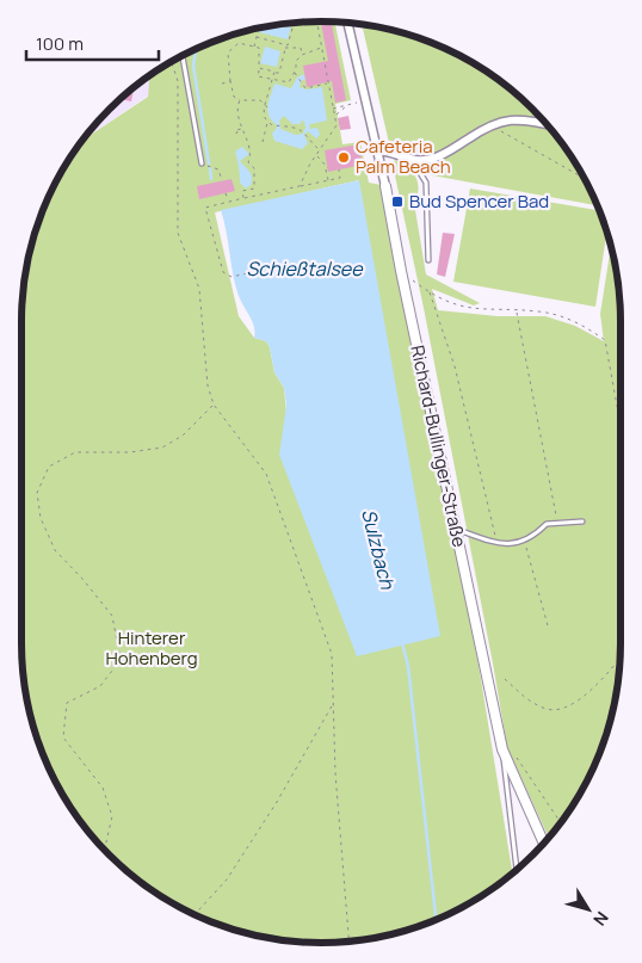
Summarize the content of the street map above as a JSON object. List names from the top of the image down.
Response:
{
  "streets": {
    "street": ["Richard-Bullinger-Straße"]
  },
  "water": ["Schießtalsee", "Sulzbach"],
  "parks": ["Hinterer Hohenberg"],
  "places": {
    "other": ["Cafeteria Palm Beach"],
    "transit": ["Bud Spencer Bad"]
  },
  "scale_bar": "100 m",
  "north": "bottom right"
}
